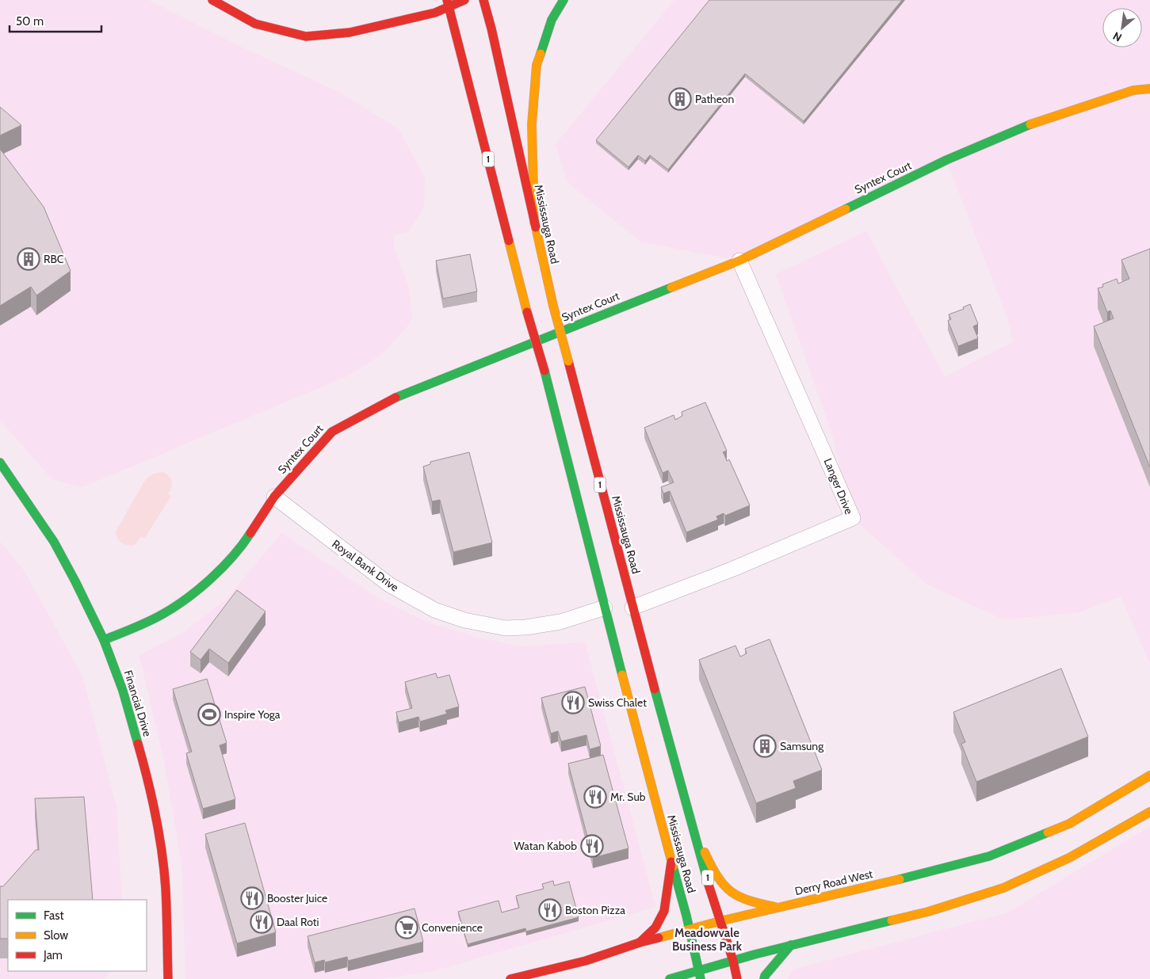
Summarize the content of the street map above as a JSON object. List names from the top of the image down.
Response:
{
  "streets": {
    "main road": [
      "1",
      "Syntex Court",
      "Mississauga Road",
      "Financial Drive",
      "Derry Road West"
    ],
    "street": ["Langer Drive", "Royal Bank Drive"]
  },
  "crossings": [
    ["Syntex Court", "Langer Drive"],
    ["Syntex Court", "Royal Bank Drive"],
    ["Syntex Court", "Financial Drive"],
    ["Mississauga Road", "Langer Drive"],
    ["Mississauga Road", "Royal Bank Drive"],
    ["Mississauga Road", "Derry Road West"]
  ],
  "districts": ["Meadowvale Business Park"],
  "places": {
    "building": ["Patheon", "RBC", "Samsung"],
    "restaurant": [
      "Swiss Chalet",
      "Mr. Sub",
      "Watan Kabob",
      "Booster Juice",
      "Boston Pizza",
      "Daal Roti"
    ],
    "sports": ["Inspire Yoga"],
    "supermarket": ["Convenience"]
  },
  "legend": ["Fast", "Slow", "Jam"],
  "scale_bar": "50 m",
  "north": "bottom left"
}
